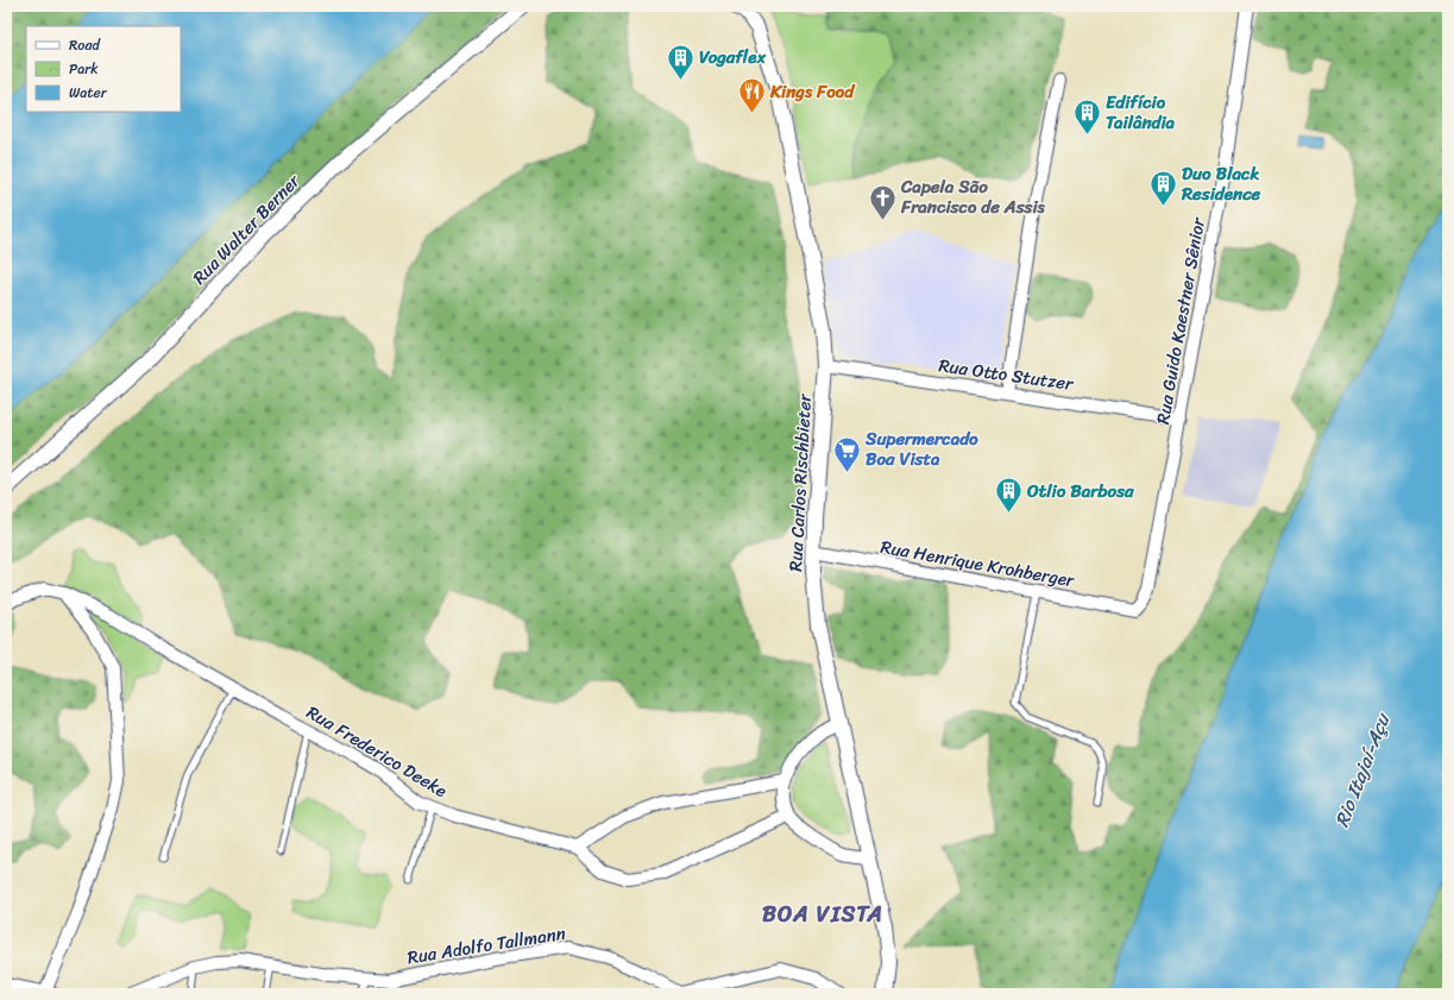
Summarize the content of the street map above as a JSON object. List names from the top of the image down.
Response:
{
  "streets": {
    "street": [
      "Rua Walter Berner",
      "Rua Guido Kaestner Sênior",
      "Rua Otto Stutzer",
      "Rua Carlos Rischbieter",
      "Rua Henrique Krohberger",
      "Rua Frederico Deeke",
      "Rua Adolfo Tallmann"
    ]
  },
  "crossings": [
    ["Rua Guido Kaestner Sênior", "Rua Otto Stutzer"],
    ["Rua Guido Kaestner Sênior", "Rua Henrique Krohberger"],
    ["Rua Otto Stutzer", "Rua Carlos Rischbieter"],
    ["Rua Carlos Rischbieter", "Rua Henrique Krohberger"]
  ],
  "districts": ["BOA VISTA"],
  "water": ["Rio Itajaí-Açu"],
  "places": {
    "building": [
      "Vogaflex",
      "Edifício Tailândia",
      "Duo Black Residence",
      "Otlio Barbosa"
    ],
    "restaurant": ["Kings Food"],
    "church": ["Capela São Francisco de Assis"],
    "supermarket": ["Supermercado Boa Vista"]
  },
  "legend": ["Road", "Park", "Water"]
}
